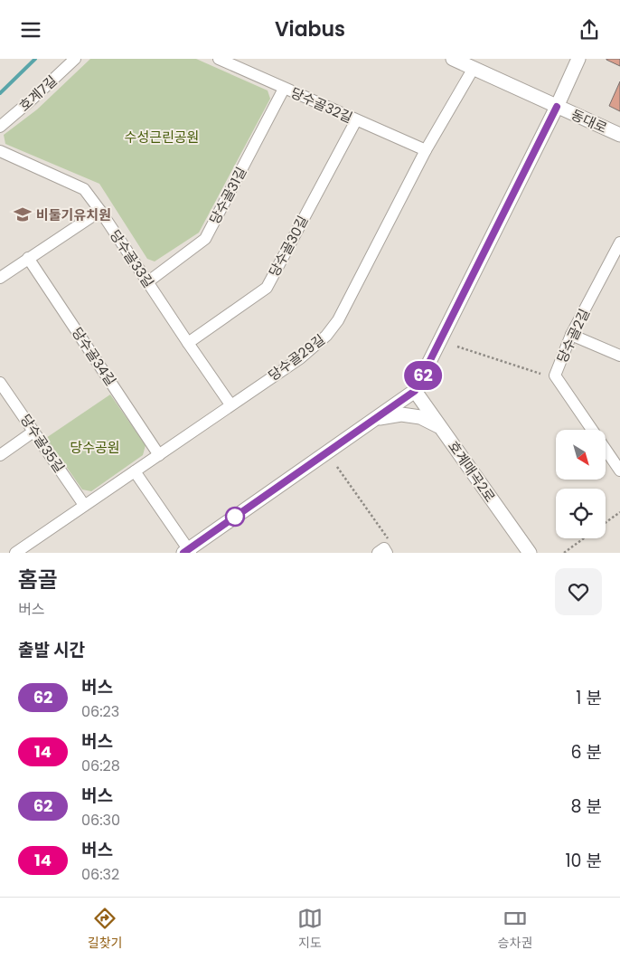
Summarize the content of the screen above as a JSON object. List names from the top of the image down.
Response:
{
  "streets": {
    "street": [
      "호계7길",
      "당수골32길",
      "동대로",
      "당수골31길",
      "당수골30길",
      "당수골33길",
      "당수골2길",
      "당수골34길",
      "당수골29길",
      "당수골35길",
      "호계매곡2로"
    ]
  },
  "crossings": [
    ["당수골32길", "당수골31길"],
    ["당수골32길", "당수골30길"],
    ["당수골32길", "당수골29길"],
    ["당수골31길", "당수골33길"],
    ["당수골30길", "당수골33길"],
    ["당수골33길", "당수골29길"],
    ["당수골34길", "당수골29길"],
    ["당수골29길", "당수골35길"]
  ],
  "parks": ["수성근린공원", "당수공원"],
  "places": {
    "school or university": ["비둘기유치원"]
  },
  "lines": ["bus line 62"],
  "north": "bottom right",
  "page": {
    "header": "Viabus",
    "on_map": "62",
    "heading": [
      ["홈골", "버스"],
      "출발 시간"
    ],
    "list": [
      {
        "mark": "62",
        "name": "버스",
        "note": "06:23",
        "value": "1 분"
      },
      {
        "mark": "14",
        "name": "버스",
        "note": "06:28",
        "value": "6 분"
      },
      {
        "mark": "62",
        "name": "버스",
        "note": "06:30",
        "value": "8 분"
      },
      {
        "mark": "14",
        "name": "버스",
        "note": "06:32",
        "value": "10 분"
      }
    ],
    "tabs": ["길찾기", "지도", "승차권"]
  }
}
